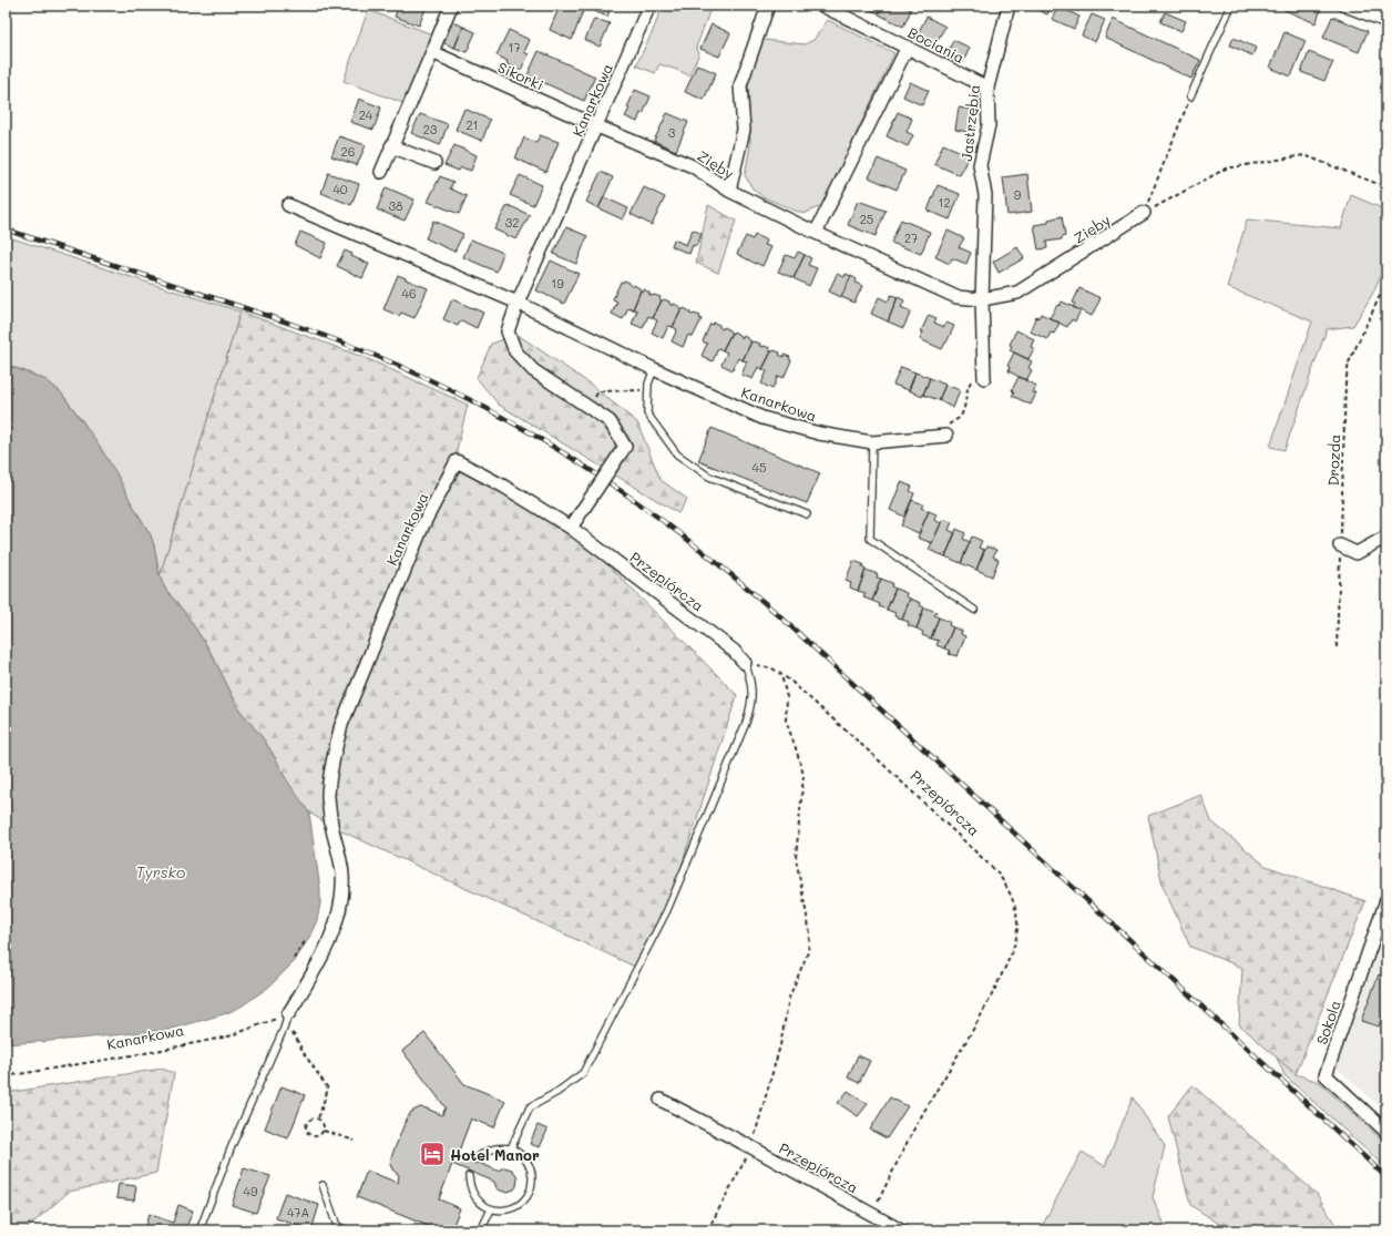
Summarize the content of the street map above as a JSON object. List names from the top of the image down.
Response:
{
  "streets": {
    "street": [
      "Bociania",
      "Sikorki",
      "Kanarkowa",
      "Jastrzębia",
      "Zięby",
      "Przepiórcza",
      "Sokola"
    ],
    "path": ["Drozda"]
  },
  "crossings": [
    ["Bociania", "Jastrzębia"],
    ["Sikorki", "Kanarkowa"],
    ["Sikorki", "Zięby"],
    ["Kanarkowa", "Zięby"],
    ["Kanarkowa", "Przepiórcza"],
    ["Jastrzębia", "Zięby"]
  ],
  "water": ["Tyrsko"],
  "places": {
    "hotel": ["Hotel Manor"]
  },
  "house_numbers": [
    "17",
    "24",
    "21",
    "23",
    "3",
    "26",
    "40",
    "9",
    "12",
    "38",
    "25",
    "32",
    "27",
    "19",
    "46",
    "45",
    "49",
    "47A"
  ]
}
